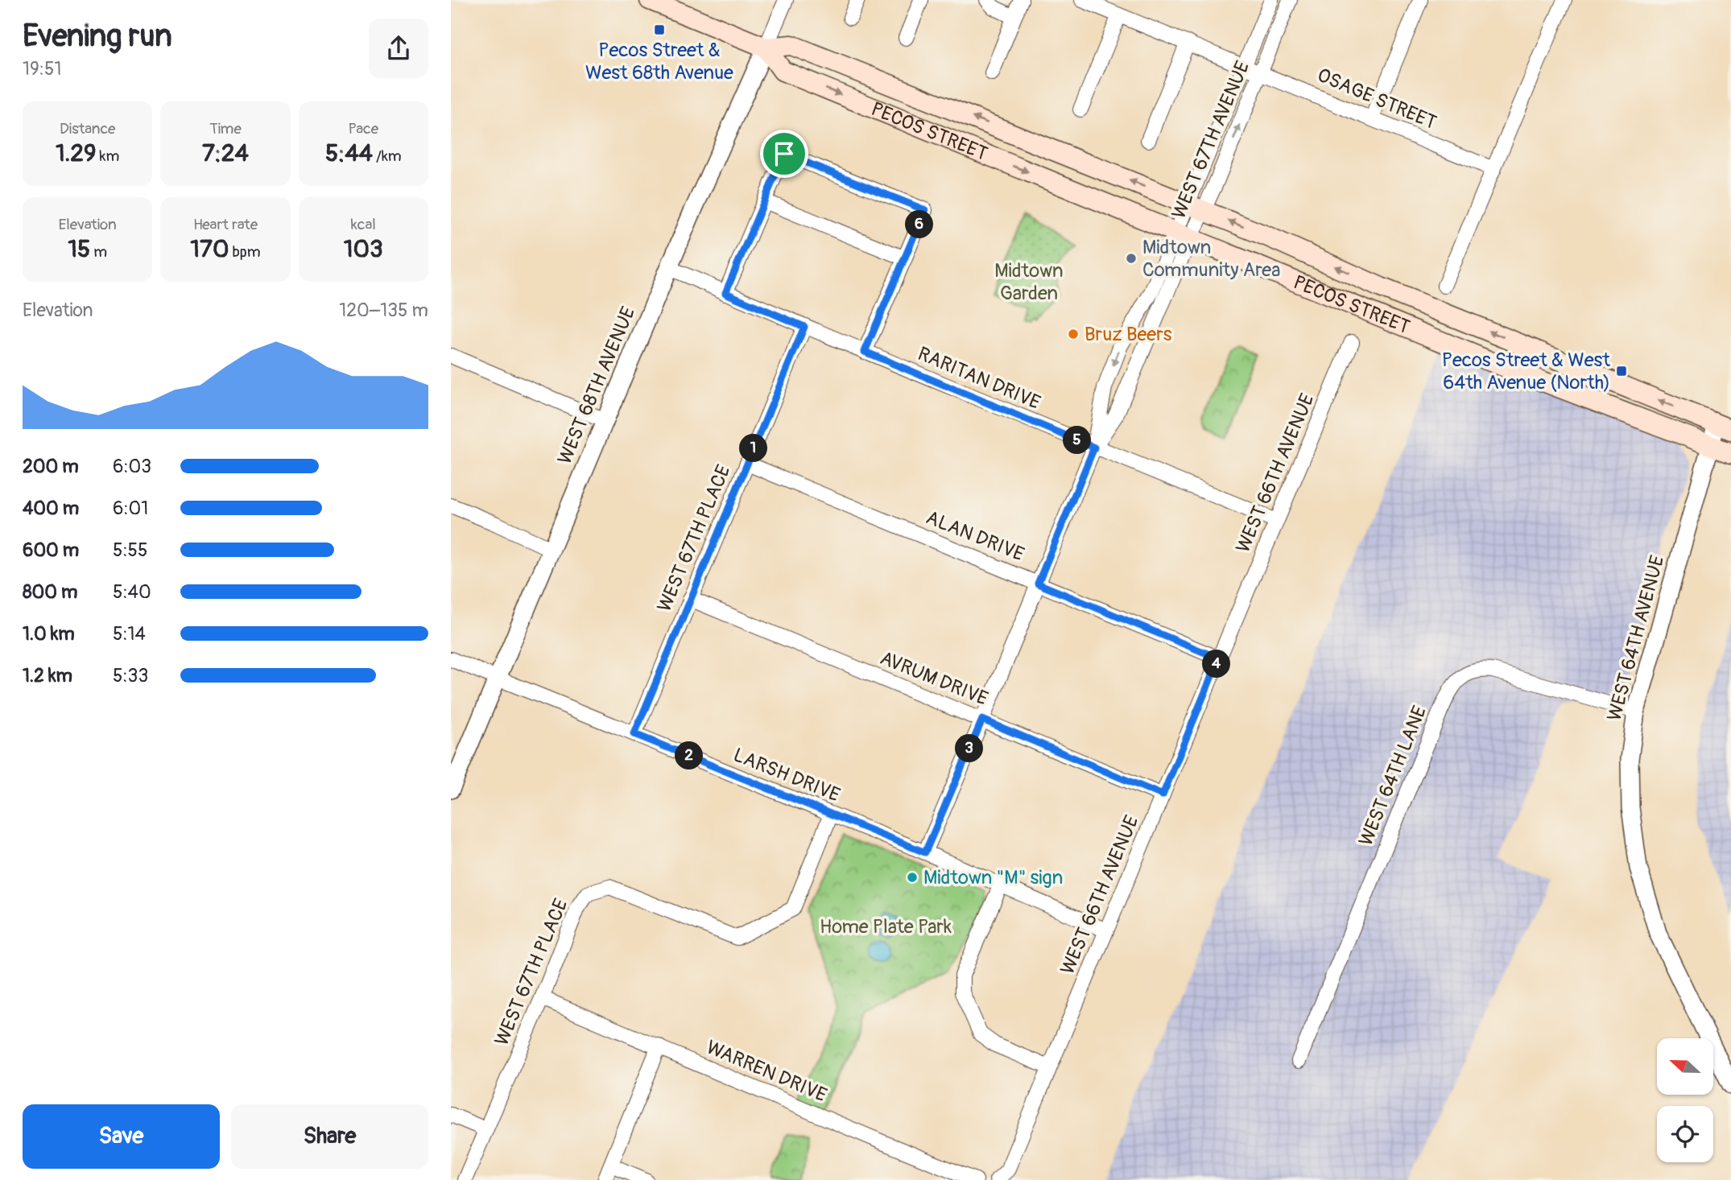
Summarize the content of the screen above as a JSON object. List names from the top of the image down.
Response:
{
  "streets": {
    "main road": ["PECOS STREET"],
    "street": [
      "OSAGE STREET",
      "WEST 67TH AVENUE",
      "RARITAN DRIVE",
      "WEST 68TH AVENUE",
      "WEST 66TH AVENUE",
      "ALAN DRIVE",
      "WEST 67TH PLACE",
      "WEST 64TH AVENUE",
      "AVRUM DRIVE",
      "LARSH DRIVE",
      "WEST 64TH LANE",
      "WARREN DRIVE"
    ]
  },
  "crossings": [
    ["OSAGE STREET", "WEST 67TH AVENUE"],
    ["PECOS STREET", "WEST 67TH AVENUE"],
    ["PECOS STREET", "WEST 68TH AVENUE"],
    ["PECOS STREET", "WEST 64TH AVENUE"],
    ["WEST 67TH AVENUE", "RARITAN DRIVE"],
    ["WEST 67TH AVENUE", "ALAN DRIVE"],
    ["WEST 67TH AVENUE", "AVRUM DRIVE"],
    ["WEST 67TH AVENUE", "LARSH DRIVE"],
    ["RARITAN DRIVE", "WEST 68TH AVENUE"],
    ["RARITAN DRIVE", "WEST 66TH AVENUE"],
    ["RARITAN DRIVE", "WEST 67TH PLACE"],
    ["WEST 68TH AVENUE", "LARSH DRIVE"],
    ["WEST 66TH AVENUE", "ALAN DRIVE"],
    ["WEST 66TH AVENUE", "AVRUM DRIVE"],
    ["WEST 66TH AVENUE", "LARSH DRIVE"],
    ["ALAN DRIVE", "WEST 67TH PLACE"],
    ["WEST 67TH PLACE", "AVRUM DRIVE"],
    ["WEST 67TH PLACE", "LARSH DRIVE"],
    ["WEST 67TH PLACE", "WARREN DRIVE"],
    ["WEST 64TH AVENUE", "WEST 64TH LANE"]
  ],
  "parks": ["Midtown Garden", "Home Plate Park"],
  "places": {
    "transit": ["Pecos Street & West 68th Avenue", "Pecos Street & West 64th Avenue (North)"],
    "other": ["Midtown Community Area", "Bruz Beers", "Midtown \"M\" sign"]
  },
  "north": "left",
  "page": {
    "heading": ["Evening run", "19:51"],
    "stats": [
      ["Distance", "1.29 km"],
      ["Time", "7:24"],
      ["Pace", "5:44 /km"],
      ["Elevation", "15 m"],
      ["Heart rate", "170 bpm"],
      ["kcal", "103"]
    ],
    "pins": [
      "6",
      "5",
      "1",
      "4",
      "3",
      "2"
    ],
    "chart": ["Elevation", "120–135 m"],
    "list": [
      {
        "name": "200 m",
        "note": "6:03"
      },
      {
        "name": "400 m",
        "note": "6:01"
      },
      {
        "name": "600 m",
        "note": "5:55"
      },
      {
        "name": "800 m",
        "note": "5:40"
      },
      {
        "name": "1.0 km",
        "note": "5:14"
      },
      {
        "name": "1.2 km",
        "note": "5:33"
      }
    ],
    "buttons": ["Save", "Share"]
  }
}
